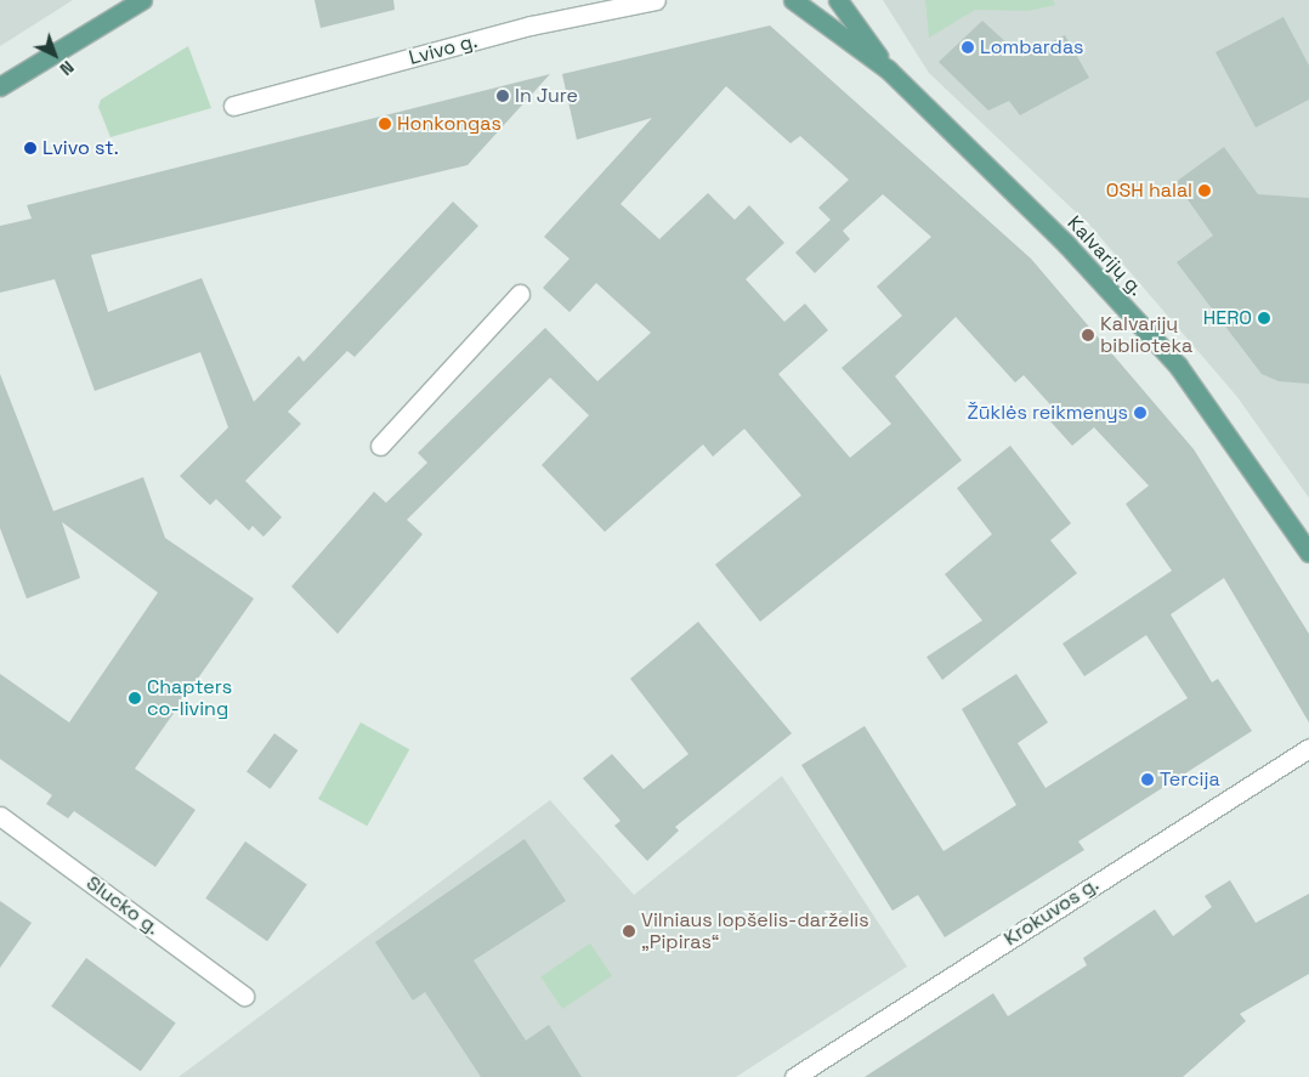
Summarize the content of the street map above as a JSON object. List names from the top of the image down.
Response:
{
  "streets": {
    "main road": ["Kalvarijų g."],
    "street": ["Lvivo g.", "Slucko g.", "Krokuvos g."]
  },
  "places": [
    "Lombardas",
    "In Jure",
    "Honkongas",
    "Lvivo st.",
    "OSH halal",
    "HERO",
    "Kalvarijų biblioteka",
    "Žūklės reikmenys",
    "Chapters co-living",
    "Tercija",
    "Vilniaus lopšelis-darželis „Pipiras“"
  ],
  "north": "bottom right"
}
